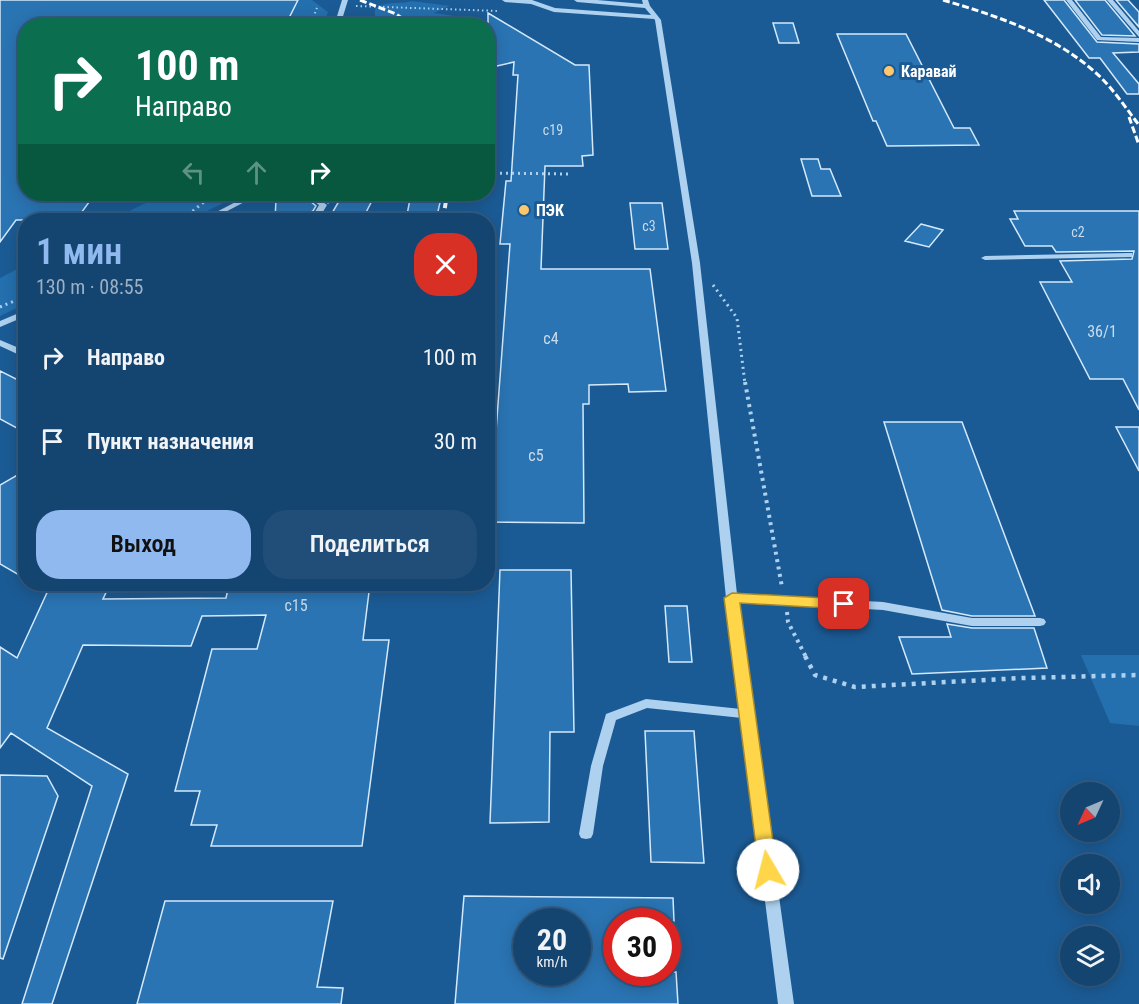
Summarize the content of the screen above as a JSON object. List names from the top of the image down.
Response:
{
  "places": ["Каравай", "ПЭК"],
  "house_numbers": [
    "с19",
    "с3",
    "с2",
    "36/1",
    "с4",
    "с5",
    "с15"
  ],
  "north": "bottom left",
  "page": {
    "turn": ["100 m", "Направо"],
    "heading": ["1 мин", "130 m · 08:55"],
    "list": [
      {
        "name": "Направо",
        "value": "100 m"
      },
      {
        "name": "Пункт назначения",
        "value": "30 m"
      }
    ],
    "buttons": ["Выход", "Поделиться"],
    "speed": "20 km/h",
    "limit": "30"
  }
}
